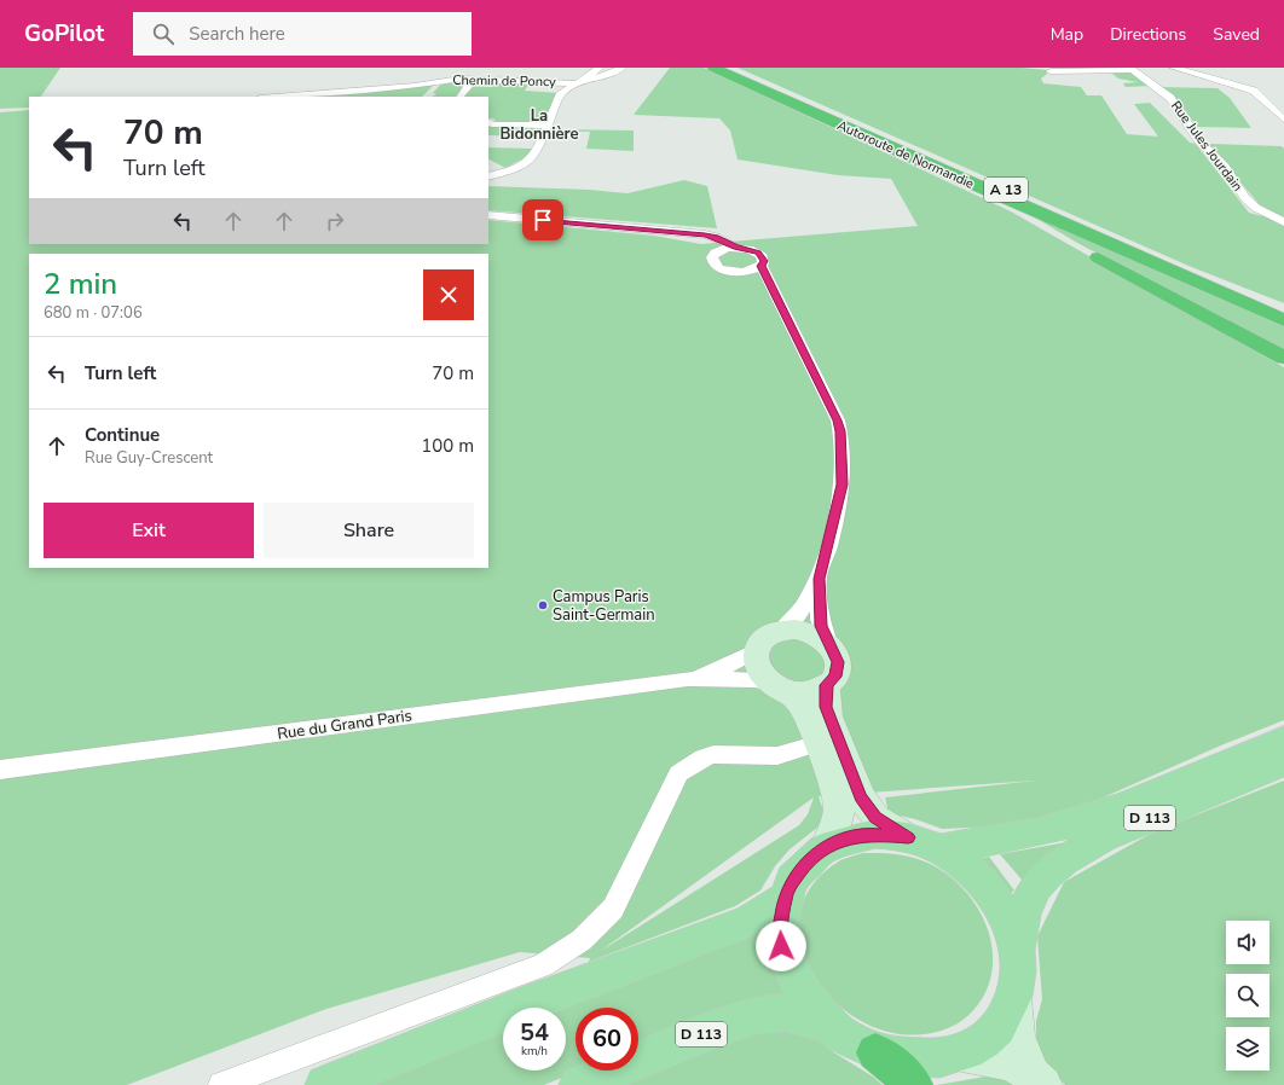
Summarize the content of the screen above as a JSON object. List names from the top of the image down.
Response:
{
  "streets": {
    "highway": ["Autoroute de Normandie", "A 13"],
    "main road": ["D 113"],
    "street": ["Chemin de Poncy", "Rue Jules Jourdain", "Rue du Grand Paris"]
  },
  "districts": ["La Bidonnière"],
  "places": ["Campus Paris Saint-Germain"],
  "page": {
    "header": "GoPilot",
    "search": "Search here",
    "nav": ["Map", "Directions", "Saved"],
    "turn": ["70 m", "Turn left"],
    "heading": ["2 min", "680 m · 07:06"],
    "list": [
      {
        "name": "Turn left",
        "value": "70 m"
      },
      {
        "name": "Continue",
        "note": "Rue Guy-Crescent",
        "value": "100 m"
      }
    ],
    "buttons": ["Exit", "Share"],
    "speed": "54 km/h",
    "limit": "60"
  }
}
